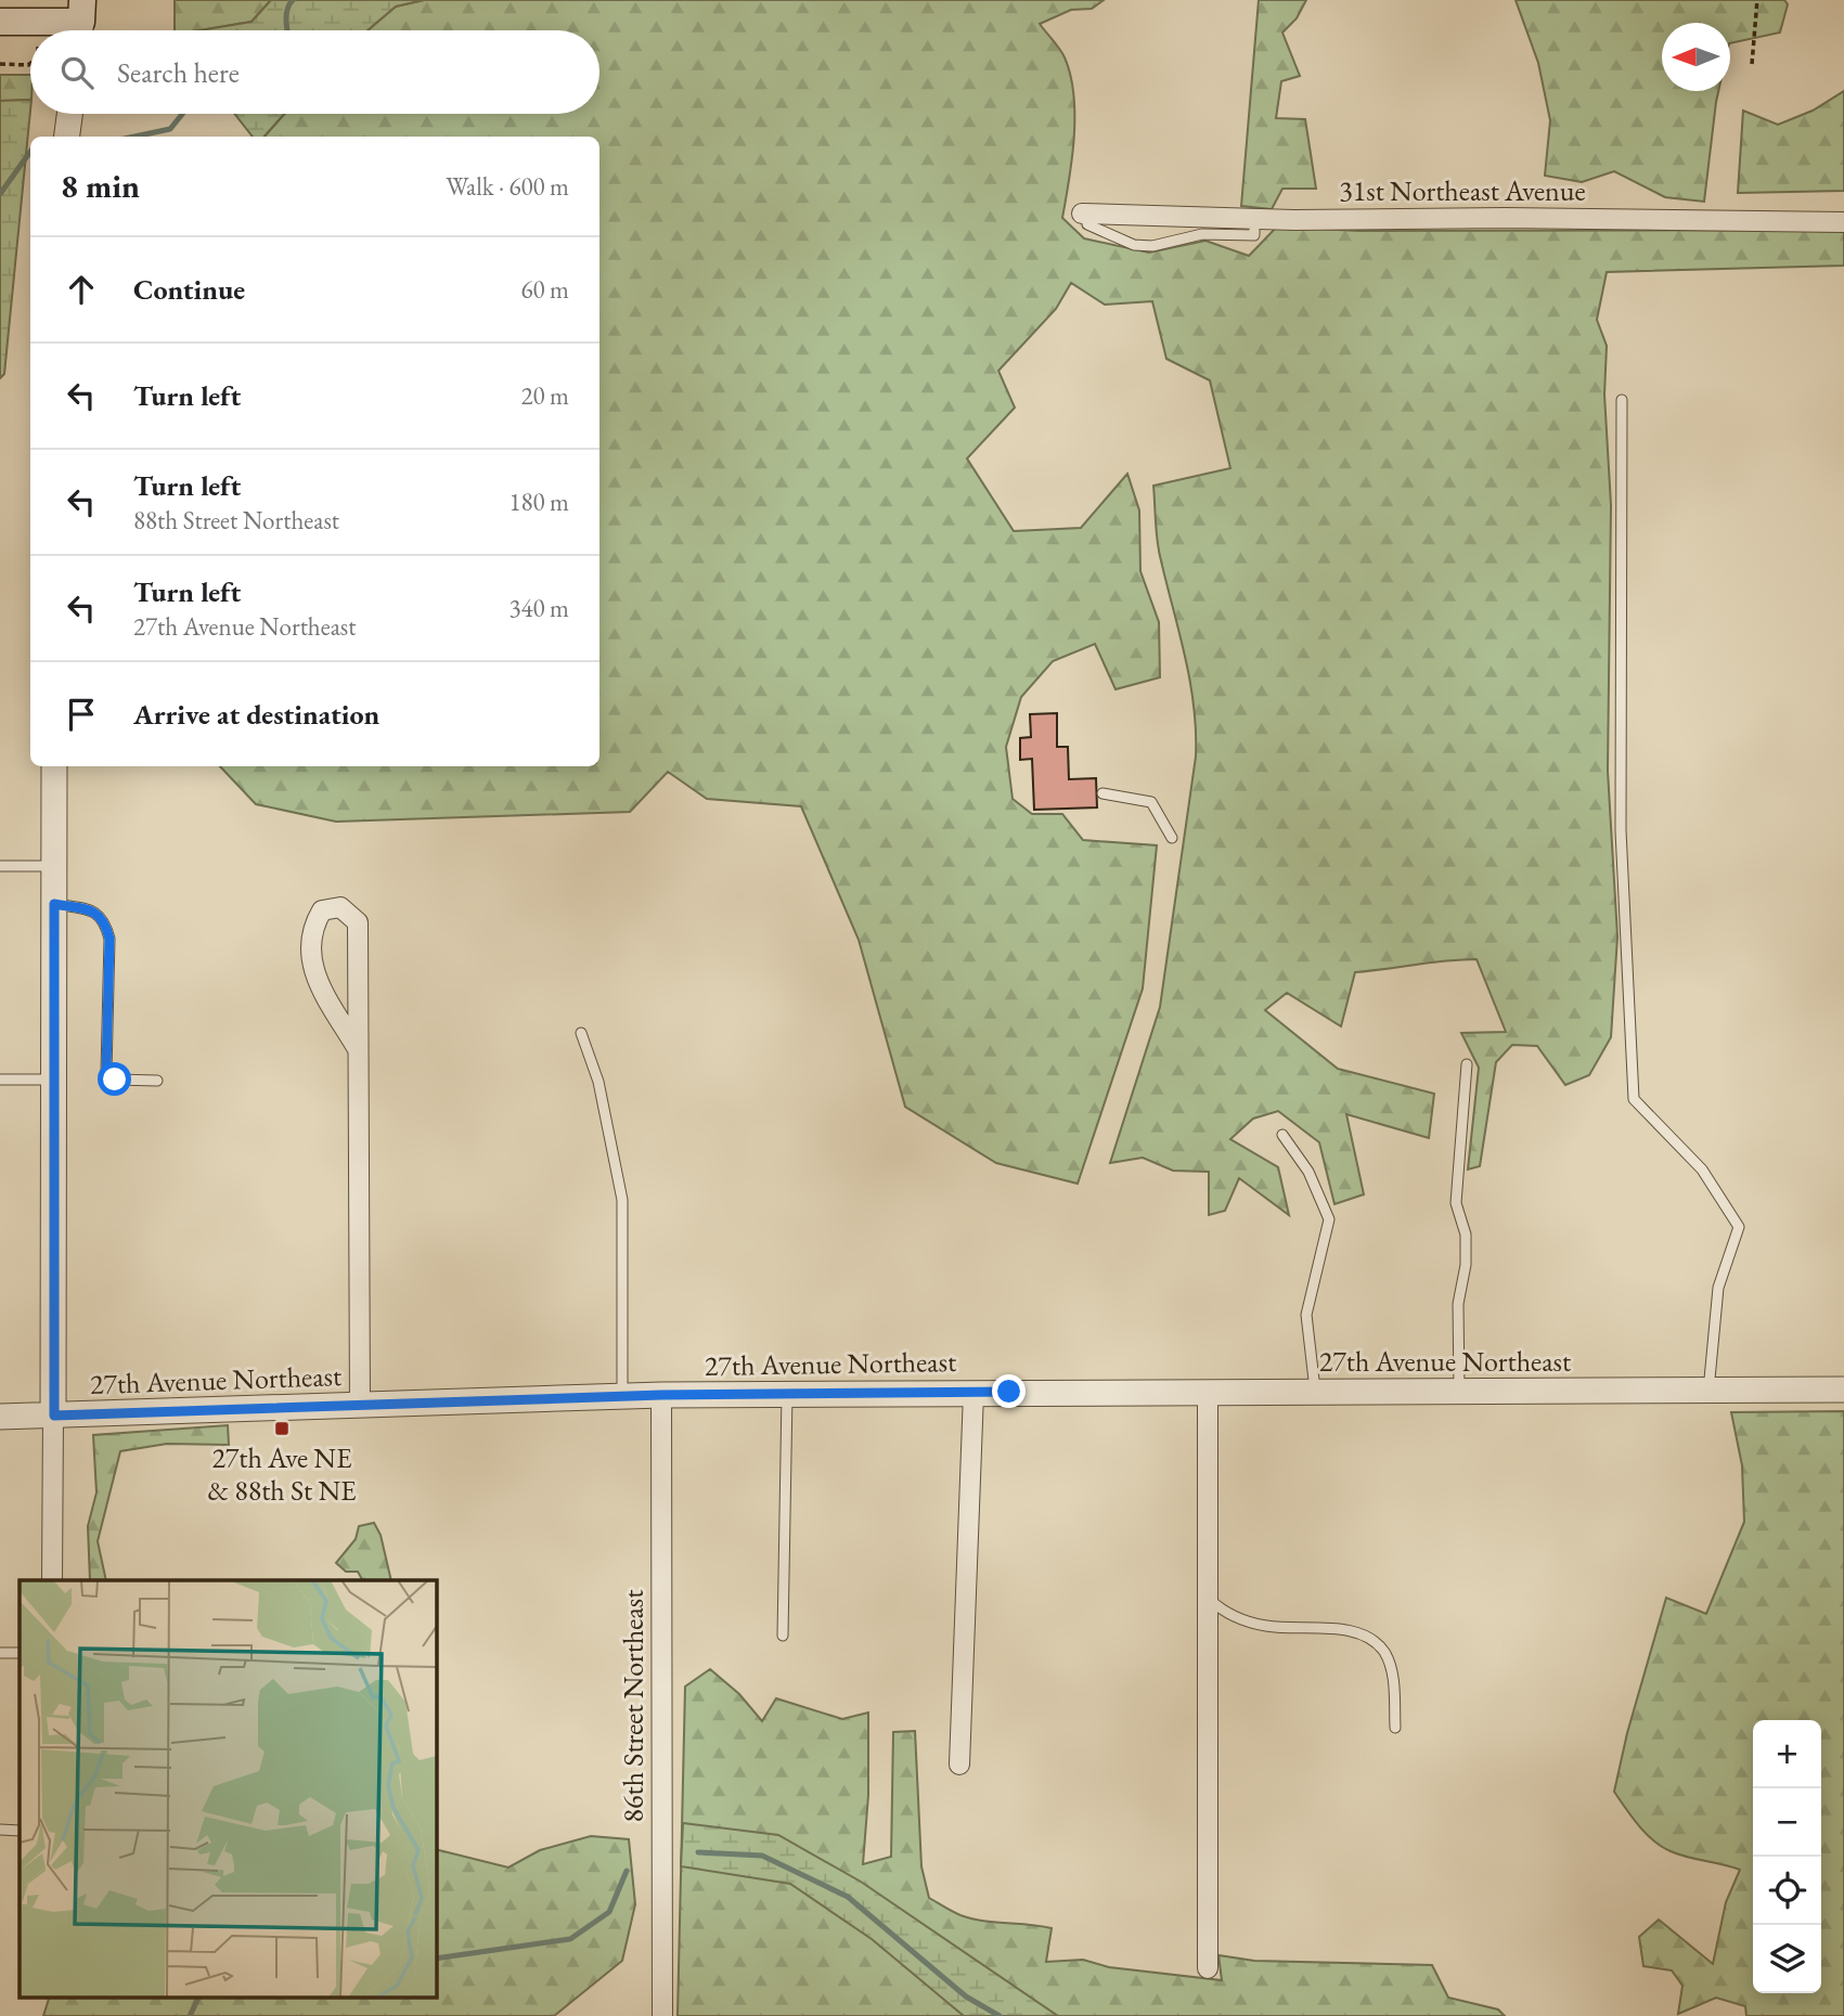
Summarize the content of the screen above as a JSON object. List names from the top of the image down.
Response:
{
  "streets": {
    "street": ["31st Northeast Avenue", "27th Avenue Northeast", "86th Street Northeast"]
  },
  "crossings": [
    ["27th Avenue Northeast", "86th Street Northeast"]
  ],
  "places": {
    "transit": ["27th Ave NE & 88th St NE"]
  },
  "north": "left",
  "page": {
    "search": "Search here",
    "heading": ["8 min", "Walk · 600 m"],
    "list": [
      ["Continue", "60 m"],
      ["Turn left", "20 m"],
      ["Turn left", "88th Street Northeast", "180 m"],
      ["Turn left", "27th Avenue Northeast", "340 m"],
      "Arrive at destination"
    ],
    "map_buttons": ["+", "−"]
  }
}
